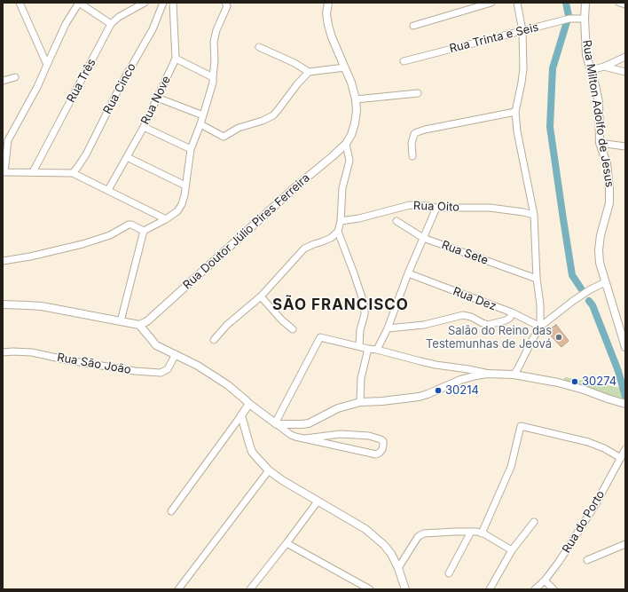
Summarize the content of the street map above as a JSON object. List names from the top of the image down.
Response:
{
  "streets": {
    "street": [
      "Rua Trinta e Seis",
      "Rua Três",
      "Rua Cinco",
      "Rua Nove",
      "Rua Milton Adolfo de Jesus",
      "Rua Oito",
      "Rua Doutor Júlio Pires Ferreira",
      "Rua Sete",
      "Rua Dez",
      "Rua São João",
      "Rua do Porto"
    ]
  },
  "crossings": [
    ["Rua Trinta e Seis", "Rua Milton Adolfo de Jesus"]
  ],
  "districts": ["SÃO FRANCISCO"],
  "places": ["Salão do Reino das Testemunhas de Jeová", "30274", "30214"]
}
